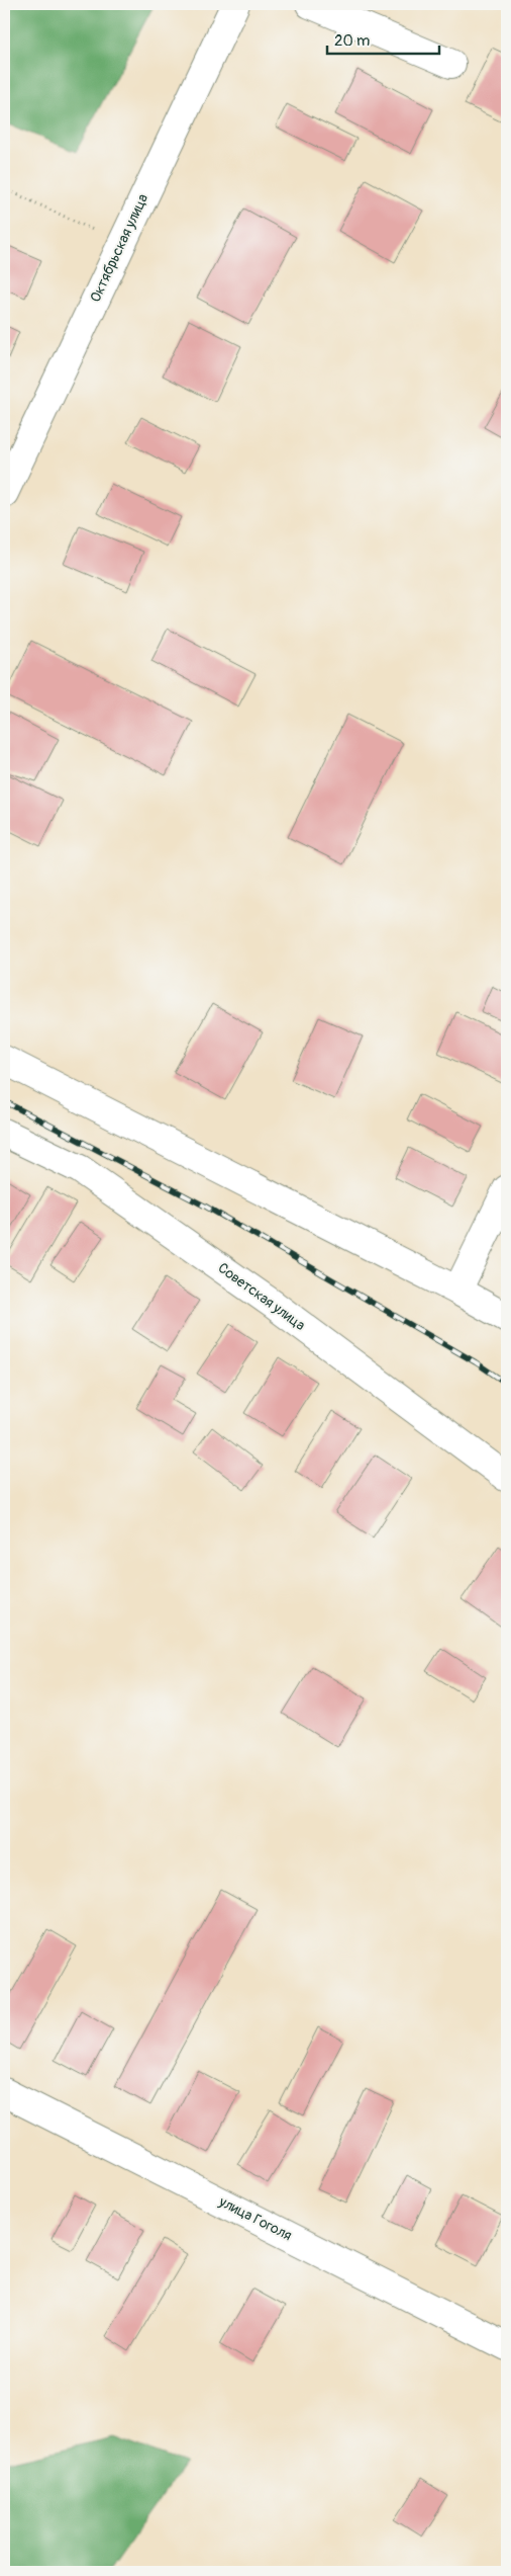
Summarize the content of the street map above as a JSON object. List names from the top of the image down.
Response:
{
  "streets": {
    "street": ["Октябрьская улица", "Советская улица", "улица Гоголя"]
  },
  "scale_bar": "20 m"
}
